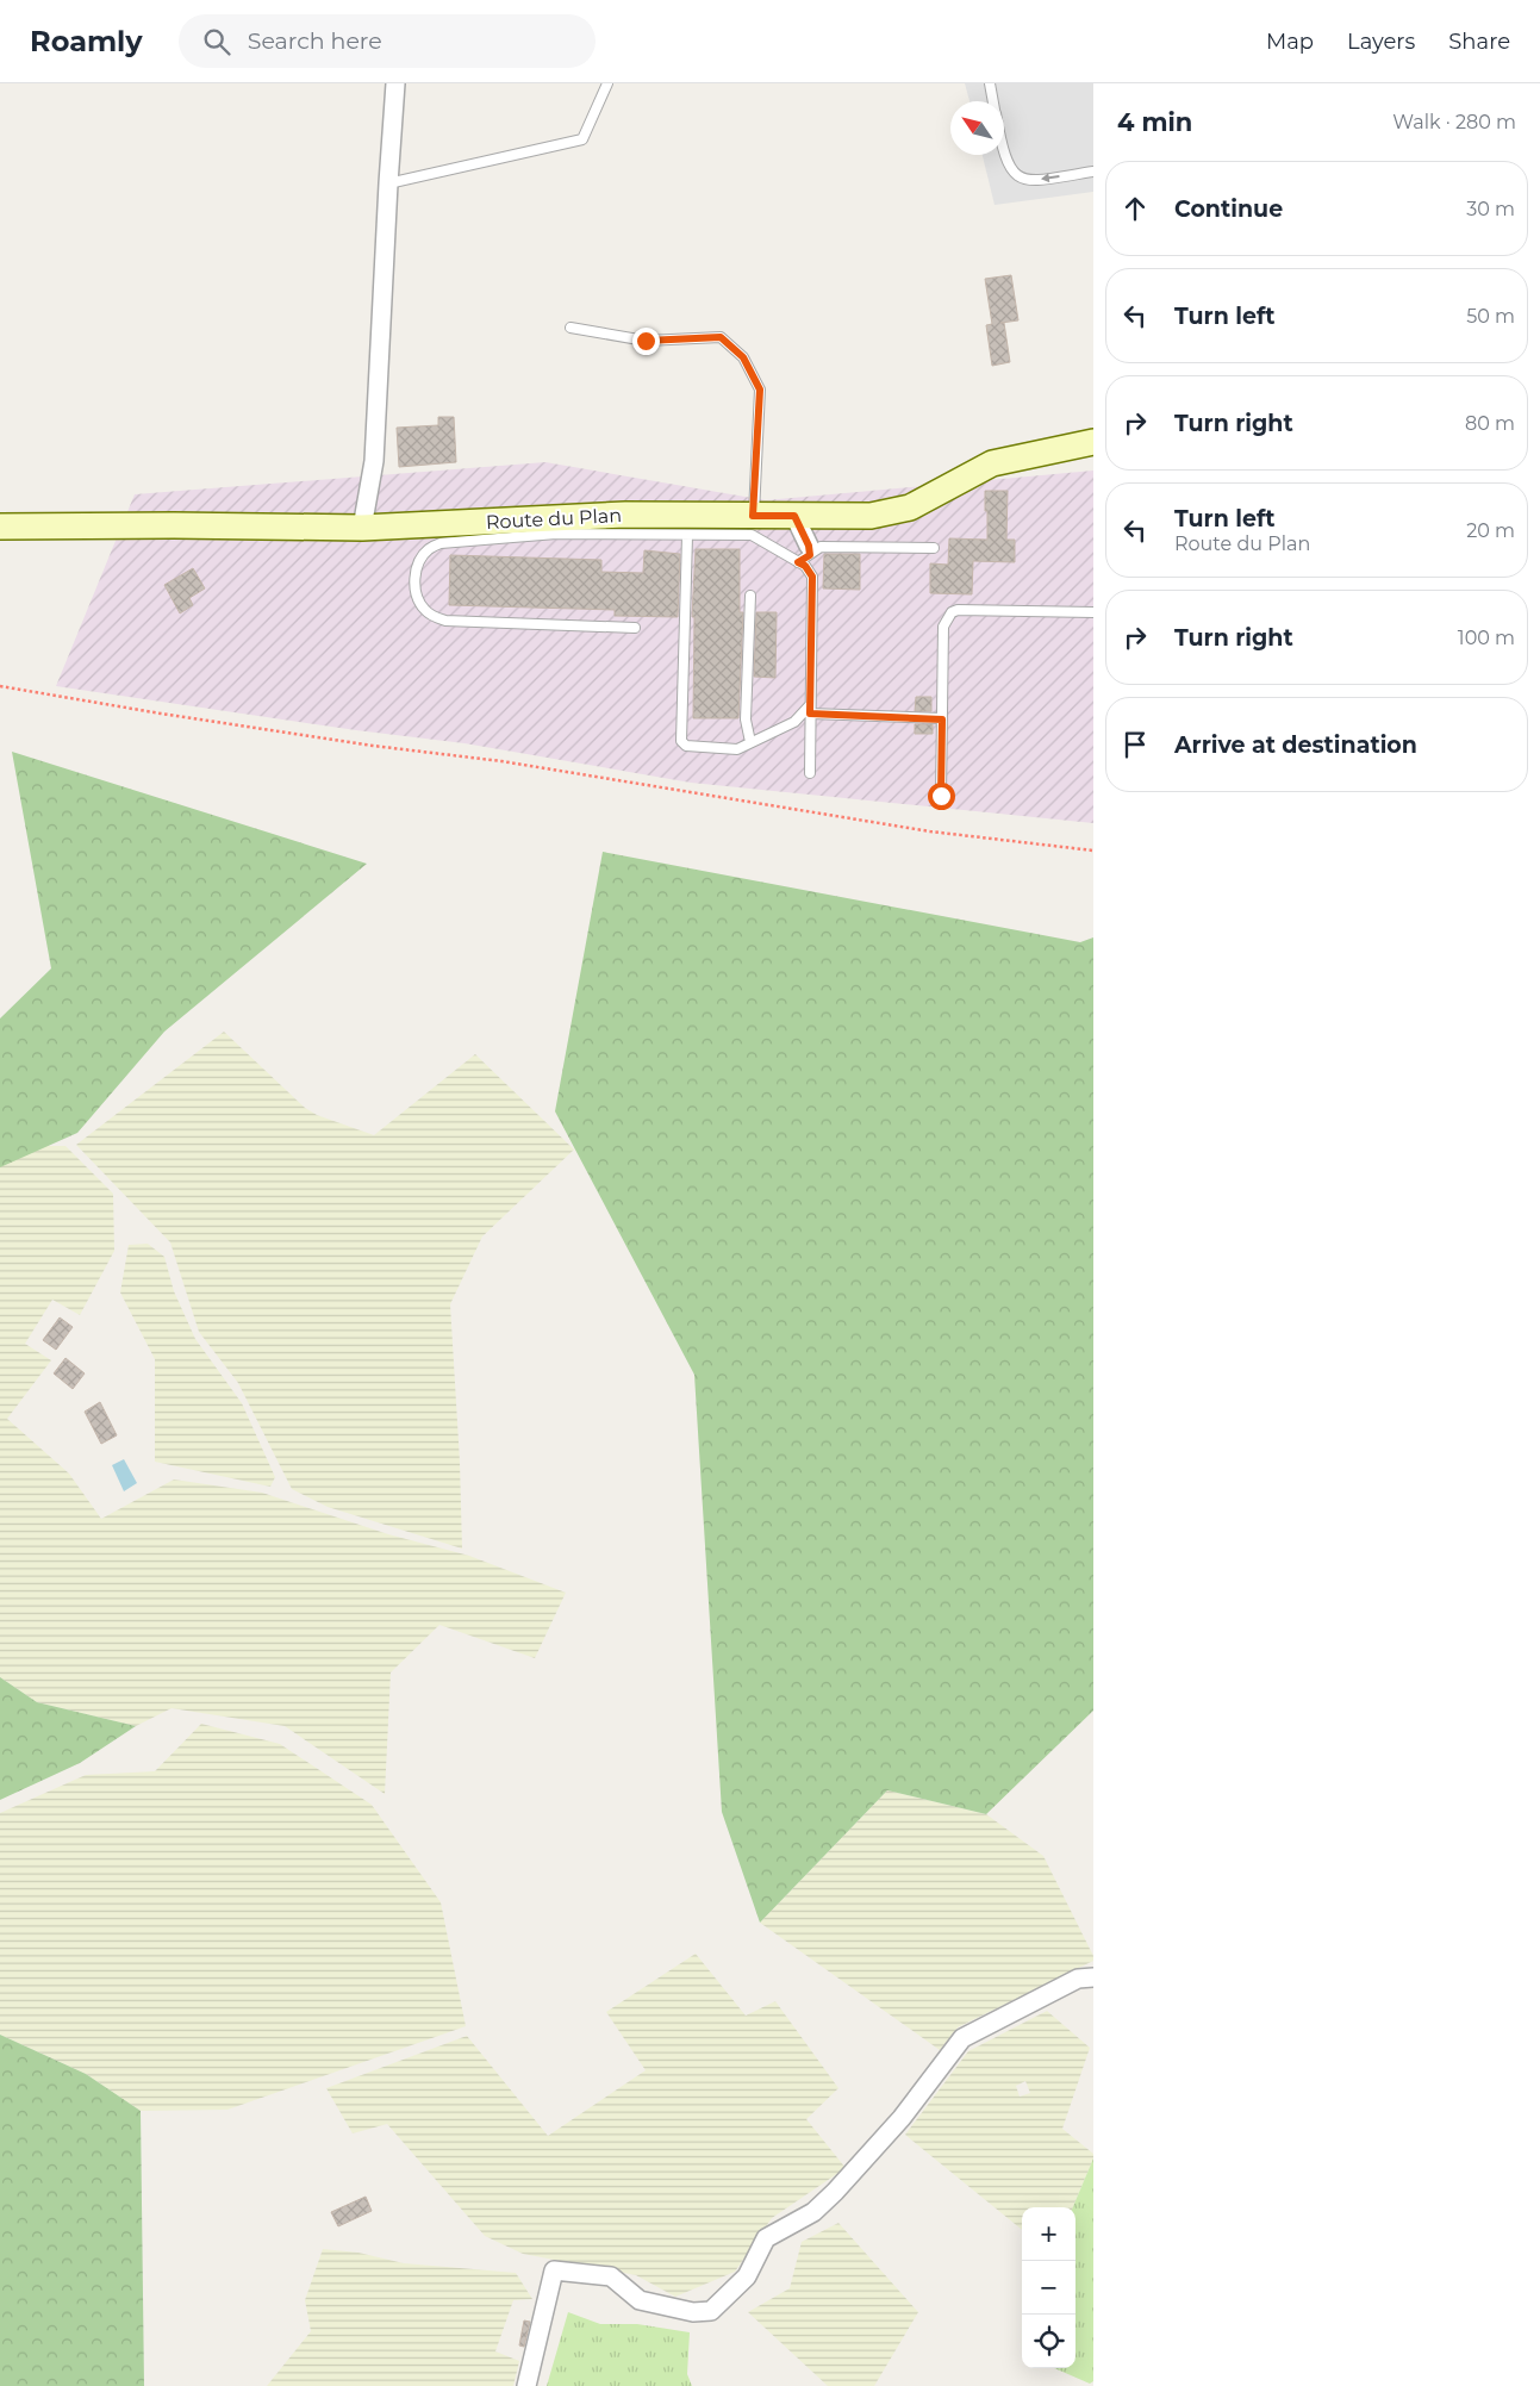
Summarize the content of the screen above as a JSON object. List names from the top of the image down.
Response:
{
  "streets": {
    "street": ["Route du Plan"]
  },
  "north": "top left",
  "page": {
    "header": "Roamly",
    "search": "Search here",
    "nav": ["Map", "Layers", "Share"],
    "heading": ["4 min", "Walk · 280 m"],
    "list": [
      ["Continue", "30 m"],
      ["Turn left", "50 m"],
      ["Turn right", "80 m"],
      ["Turn left", "Route du Plan", "20 m"],
      ["Turn right", "100 m"],
      "Arrive at destination"
    ],
    "map_buttons": ["+", "−"]
  }
}
